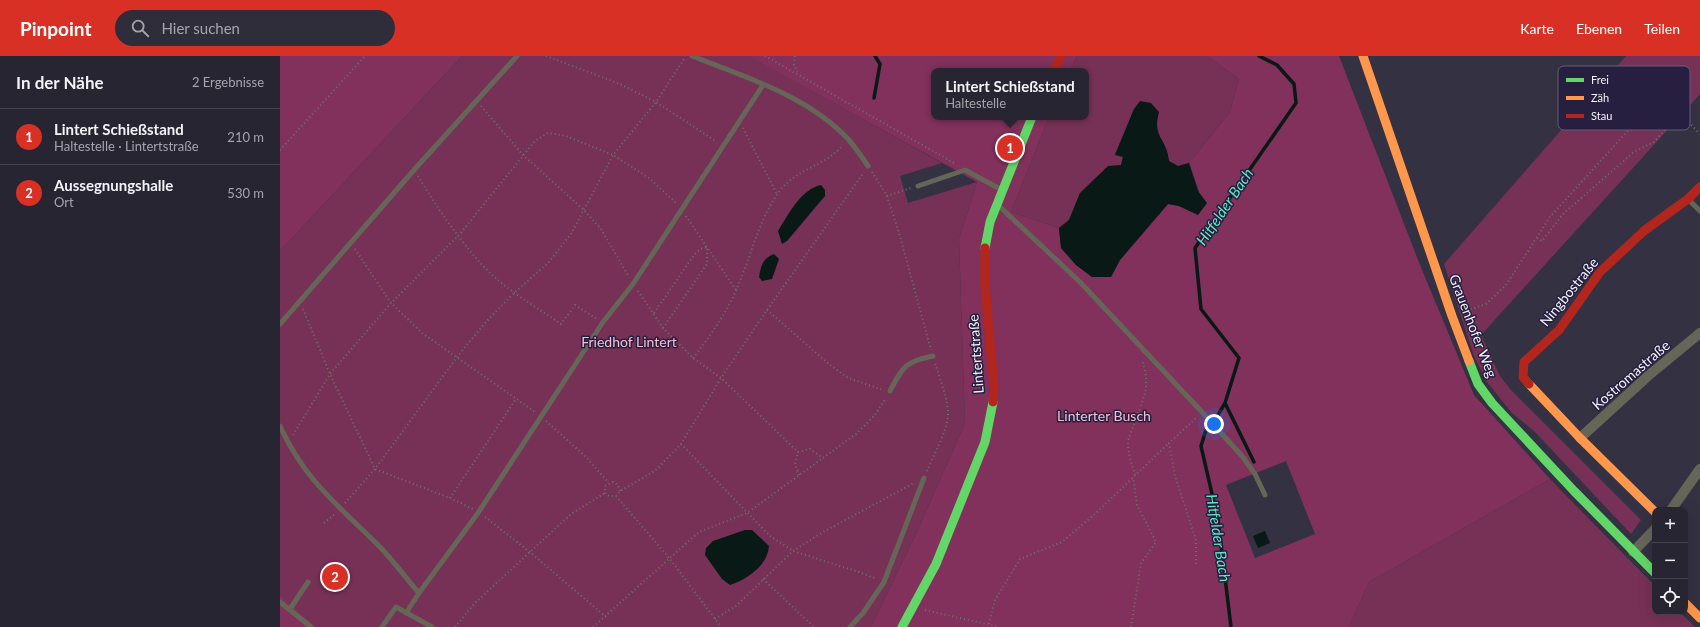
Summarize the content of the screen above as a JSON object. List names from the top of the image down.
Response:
{
  "streets": {
    "street": [
      "Ningbostraße",
      "Grauenhofer Weg",
      "Lintertstraße",
      "Kostromastraße"
    ]
  },
  "crossings": [
    ["Ningbostraße", "Kostromastraße"]
  ],
  "water": ["Hitfelder Bach"],
  "parks": ["Friedhof Lintert", "Linterter Busch"],
  "legend": ["Frei", "Zäh", "Stau"],
  "page": {
    "header": "Pinpoint",
    "search": "Hier suchen",
    "nav": ["Karte", "Ebenen", "Teilen"],
    "heading": ["In der Nähe", "2 Ergebnisse"],
    "popup": ["Lintert Schießstand", "Haltestelle"],
    "list": [
      {
        "mark": "1",
        "name": "Lintert Schießstand",
        "note": "Haltestelle · Lintertstraße",
        "value": "210 m"
      },
      {
        "mark": "2",
        "name": "Aussegnungshalle",
        "note": "Ort",
        "value": "530 m"
      }
    ],
    "pins": ["1", "2"],
    "map_buttons": ["+", "−"]
  }
}
